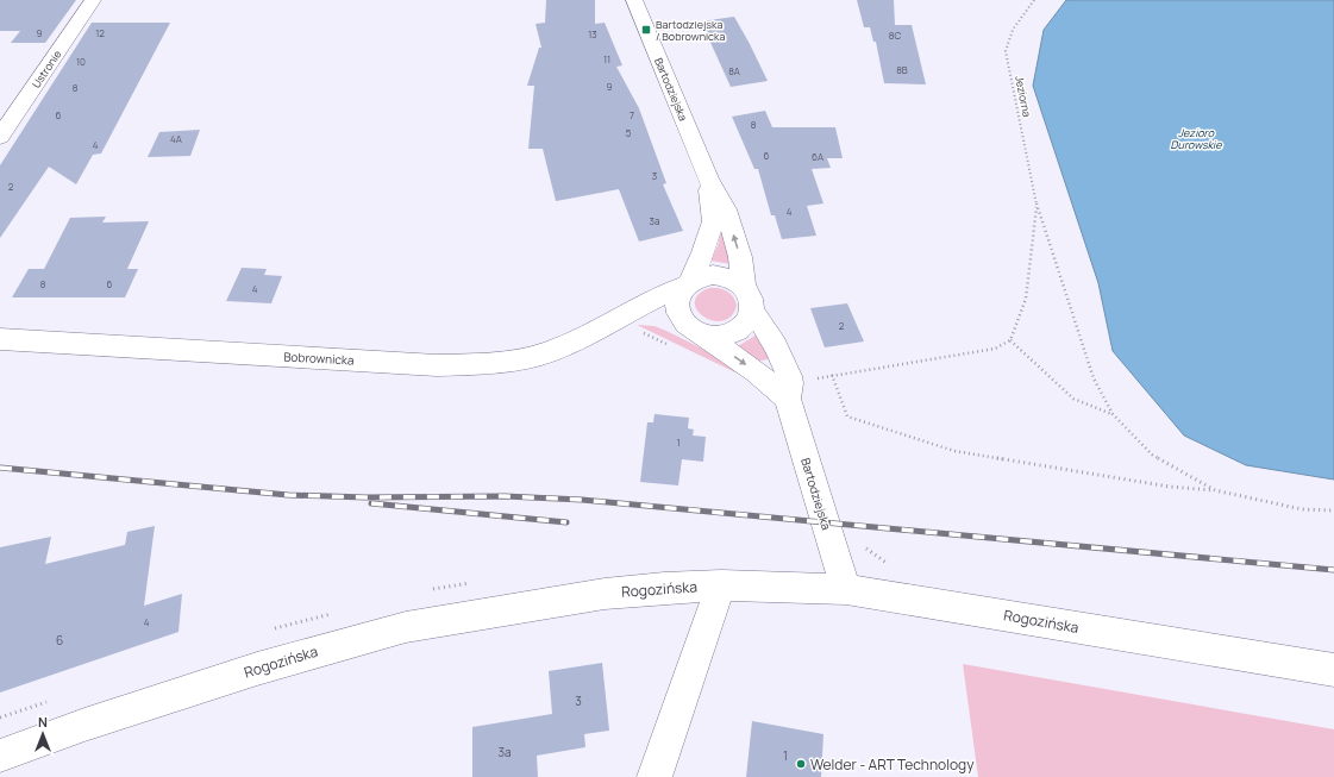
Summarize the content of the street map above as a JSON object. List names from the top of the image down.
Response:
{
  "streets": {
    "street": [
      "Ustronie",
      "Bartodziejska",
      "Bobrownicka",
      "Rogozińska"
    ],
    "path": ["Jeziorna"]
  },
  "crossings": [
    ["Bartodziejska", "Bobrownicka"],
    ["Bartodziejska", "Rogozińska"]
  ],
  "water": ["Jezioro Durowskie"],
  "places": {
    "transit": ["Bartodziejska / Bobrownicka"],
    "other": ["Welder - ART Technology"]
  },
  "house_numbers": [
    "9",
    "12",
    "13",
    "8C",
    "11",
    "10",
    "8B",
    "8A",
    "9",
    "8",
    "6",
    "7",
    "8",
    "5",
    "4A",
    "4",
    "6",
    "6A",
    "3",
    "2",
    "4",
    "3a",
    "8",
    "6",
    "4",
    "2",
    "1",
    "4",
    "6",
    "3",
    "3a",
    "1"
  ],
  "north": "top"
}
